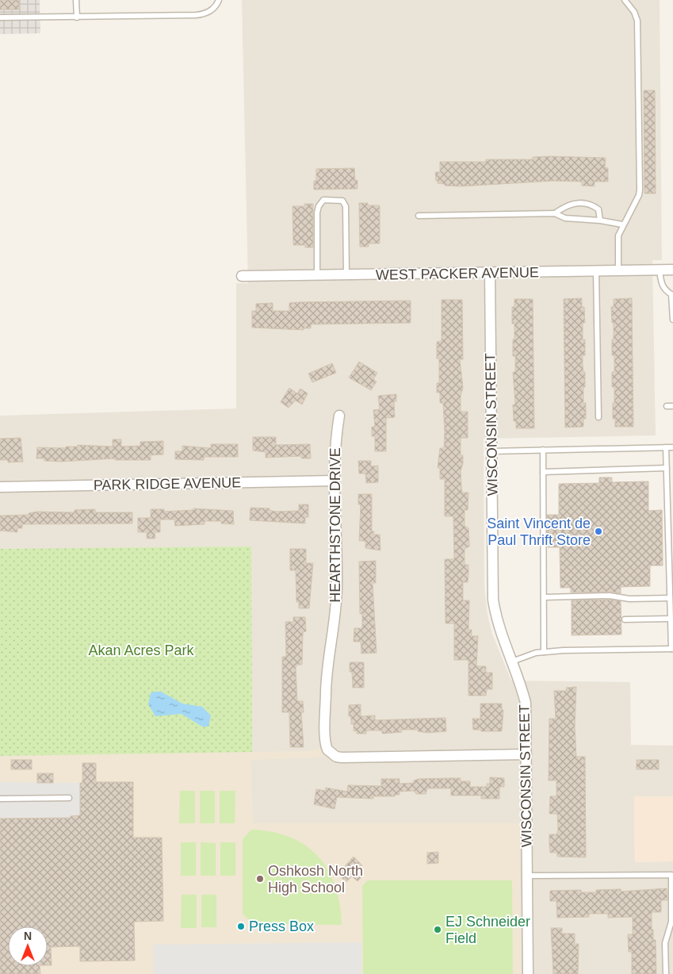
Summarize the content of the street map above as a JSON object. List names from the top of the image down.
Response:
{
  "streets": {
    "street": [
      "WEST PACKER AVENUE",
      "WISCONSIN STREET",
      "PARK RIDGE AVENUE",
      "HEARTHSTONE DRIVE"
    ]
  },
  "crossings": [
    ["WEST PACKER AVENUE", "WISCONSIN STREET"],
    ["WISCONSIN STREET", "HEARTHSTONE DRIVE"],
    ["PARK RIDGE AVENUE", "HEARTHSTONE DRIVE"]
  ],
  "parks": ["Akan Acres Park"],
  "places": [
    "Saint Vincent de Paul Thrift Store",
    "Oshkosh North High School",
    "Press Box",
    "EJ Schneider Field"
  ],
  "north": "top"
}
